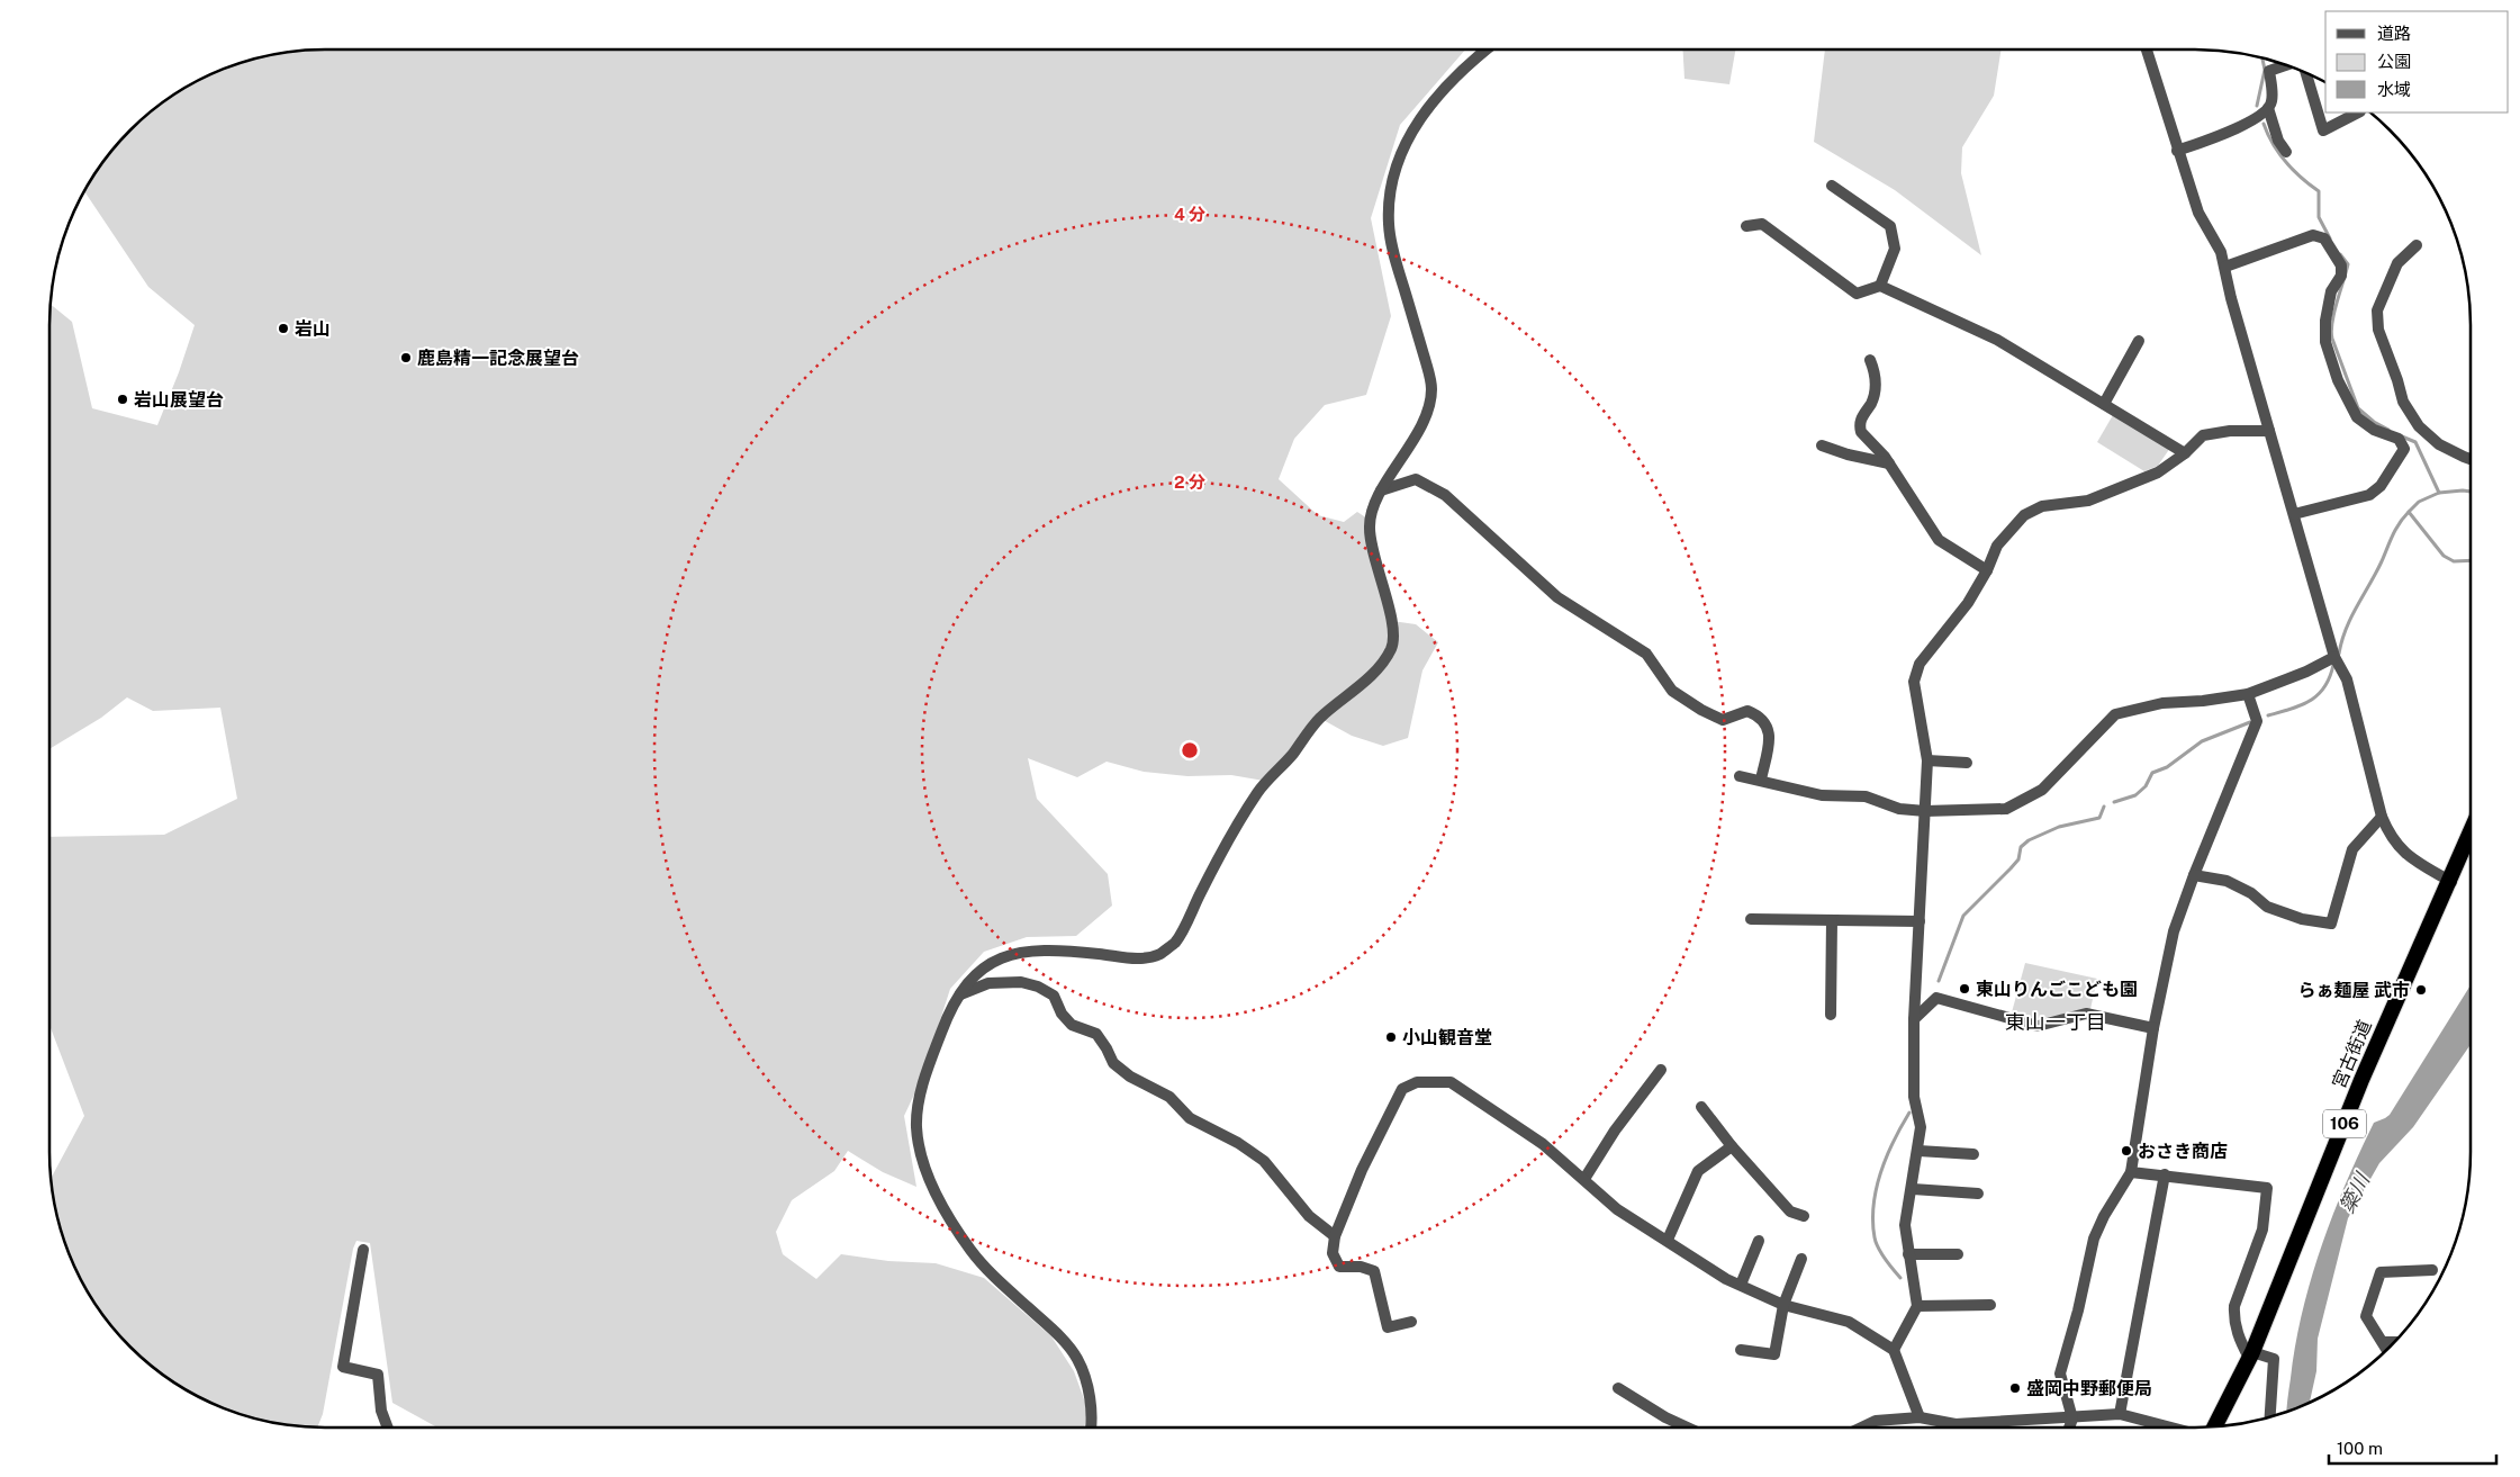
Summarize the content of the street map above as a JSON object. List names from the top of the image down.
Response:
{
  "streets": {
    "highway": ["宮古街道", "106"]
  },
  "districts": ["東山一丁目"],
  "water": ["簗川"],
  "places": [
    "岩山",
    "鹿島精一記念展望台",
    "岩山展望台",
    "東山りんごこども園",
    "らぁ麺屋 武市",
    "小山観音堂",
    "おさき商店",
    "盛岡中野郵便局"
  ],
  "legend": ["道路", "公園", "水域"],
  "scale_bar": "100 m",
  "rings": ["4 分", "2 分"]
}
